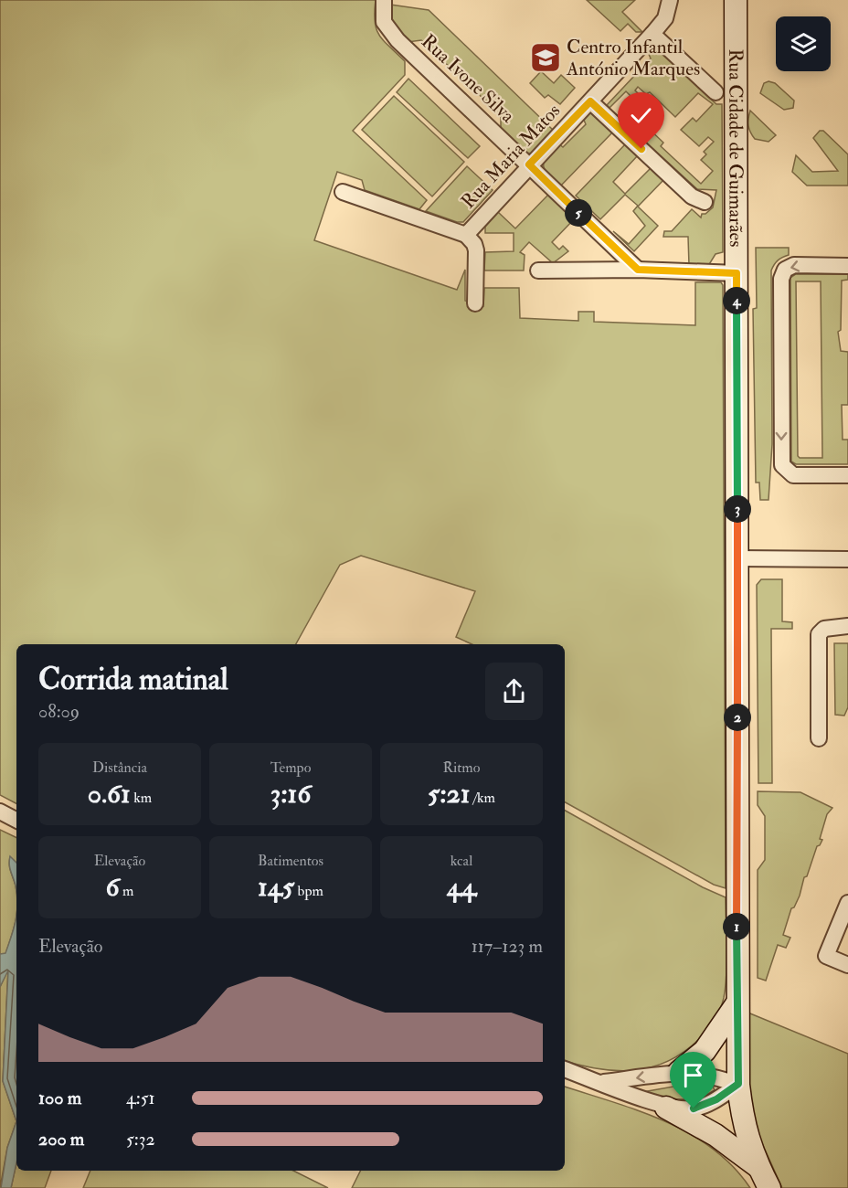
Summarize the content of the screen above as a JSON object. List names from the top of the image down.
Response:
{
  "streets": {
    "main road": ["Rua Cidade de Guimarães"],
    "street": ["Rua Ivone Silva", "Rua Maria Matos"]
  },
  "crossings": [
    ["Rua Ivone Silva", "Rua Maria Matos"]
  ],
  "places": {
    "school or university": ["Centro Infantil António Marques"]
  },
  "page": {
    "pins": [
      "5",
      "4",
      "3",
      "2",
      "1"
    ],
    "heading": ["Corrida matinal", "08:09"],
    "stats": [
      ["Distância", "0.61 km"],
      ["Tempo", "3:16"],
      ["Ritmo", "5:21 /km"],
      ["Elevação", "6 m"],
      ["Batimentos", "145 bpm"],
      ["kcal", "44"]
    ],
    "chart": ["Elevação", "117–123 m"],
    "list": [
      {
        "name": "100 m",
        "note": "4:51"
      },
      {
        "name": "200 m",
        "note": "5:32"
      }
    ]
  }
}
